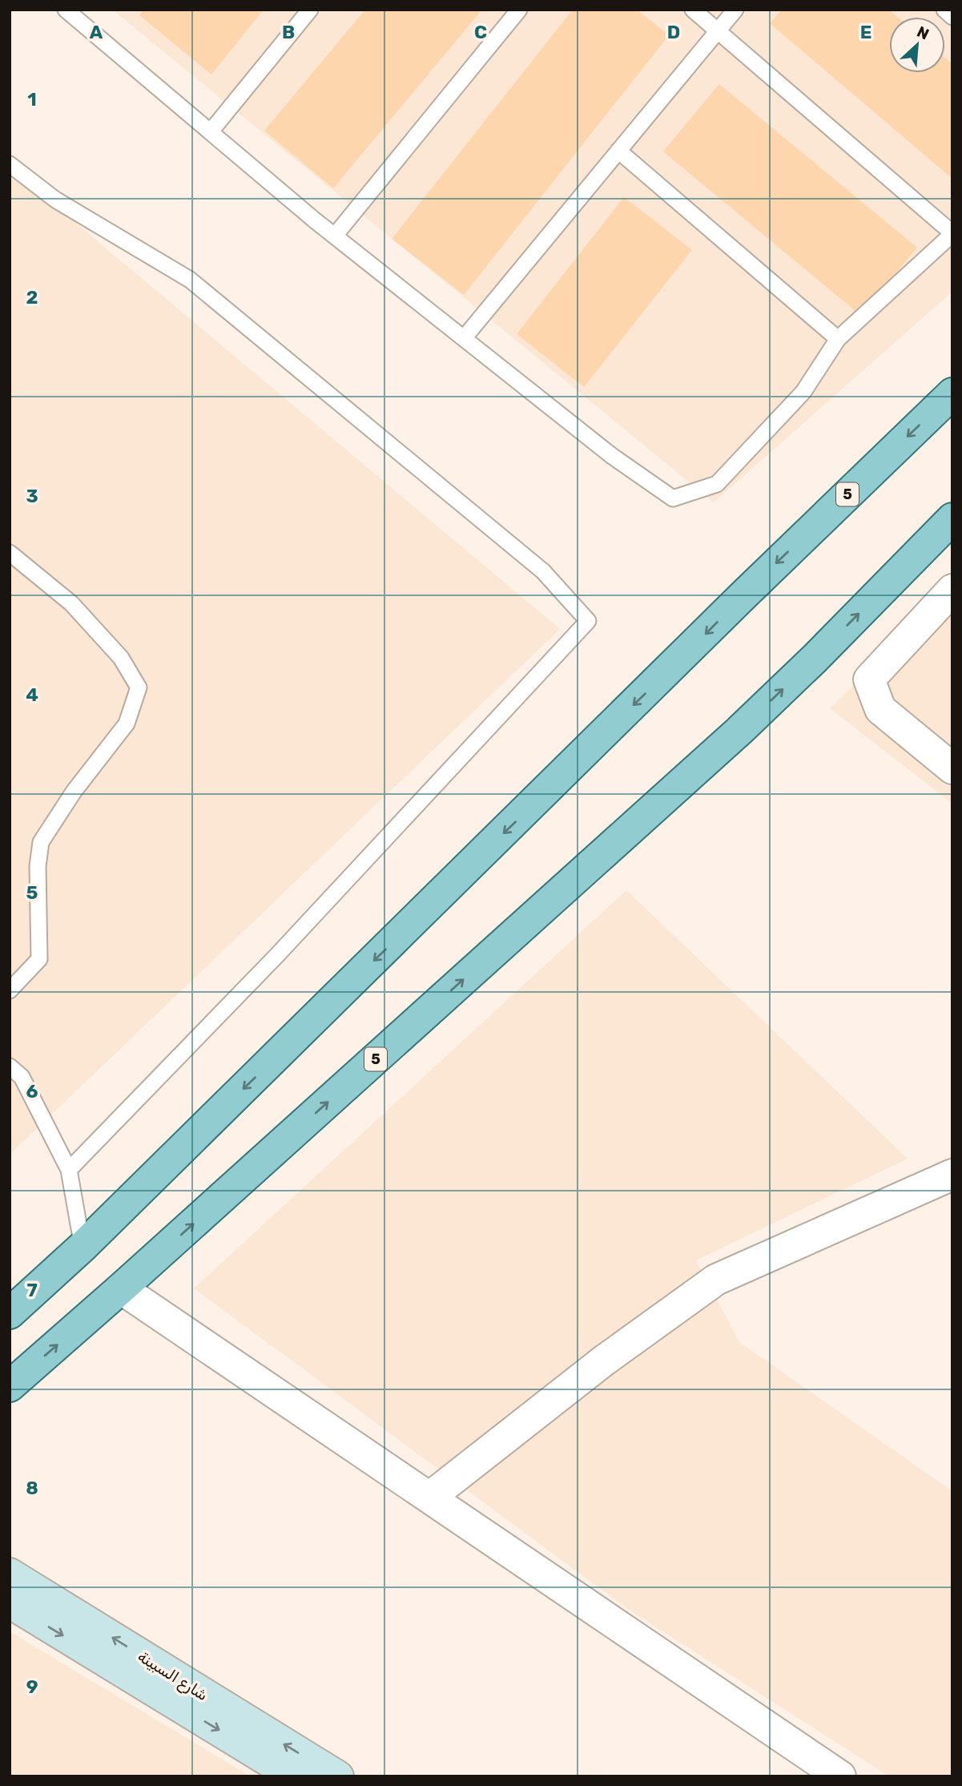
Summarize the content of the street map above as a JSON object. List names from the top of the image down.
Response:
{
  "streets": {
    "main road": ["5", "شارع السبينة"]
  },
  "north": "top right",
  "grid": {
    "columns": [
      "A",
      "B",
      "C",
      "D",
      "E"
    ],
    "rows": [
      "1",
      "2",
      "3",
      "4",
      "5",
      "6",
      "7",
      "8",
      "9"
    ]
  }
}
